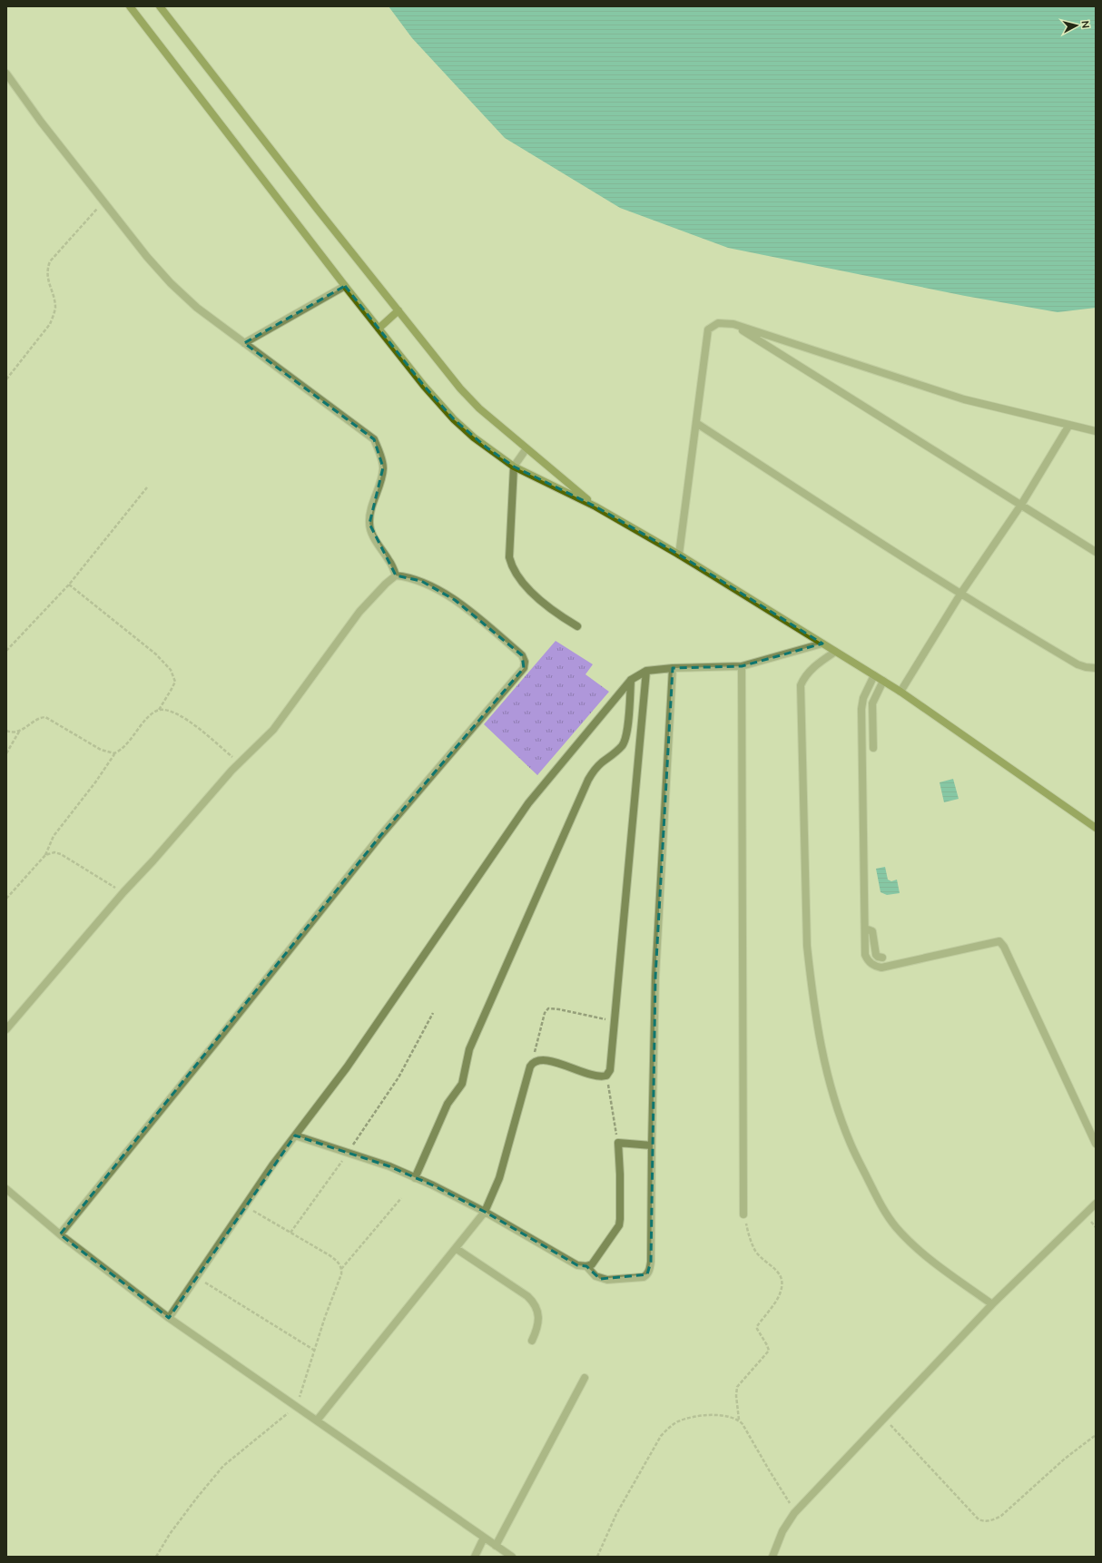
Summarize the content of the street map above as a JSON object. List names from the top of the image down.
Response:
{
  "north": "right"
}
